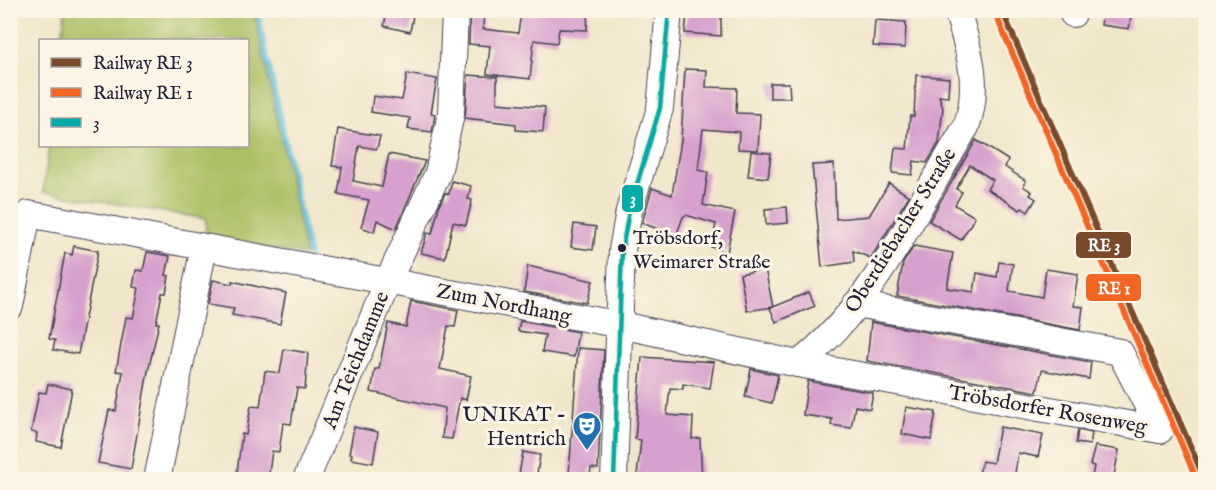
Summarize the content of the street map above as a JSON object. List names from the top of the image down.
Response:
{
  "streets": {
    "street": [
      "Oberdiebacher Straße",
      "Zum Nordhang",
      "Am Teichdamme",
      "Tröbsdorfer Rosenweg"
    ]
  },
  "crossings": [
    ["Oberdiebacher Straße", "Tröbsdorfer Rosenweg"],
    ["Zum Nordhang", "Am Teichdamme"]
  ],
  "places": {
    "other": ["Tröbsdorf, Weimarer Straße"],
    "theatre": ["UNIKAT - Hentrich"]
  },
  "lines": ["transit line 3"],
  "legend": ["Railway RE 3", "Railway RE 1", "3"]
}
